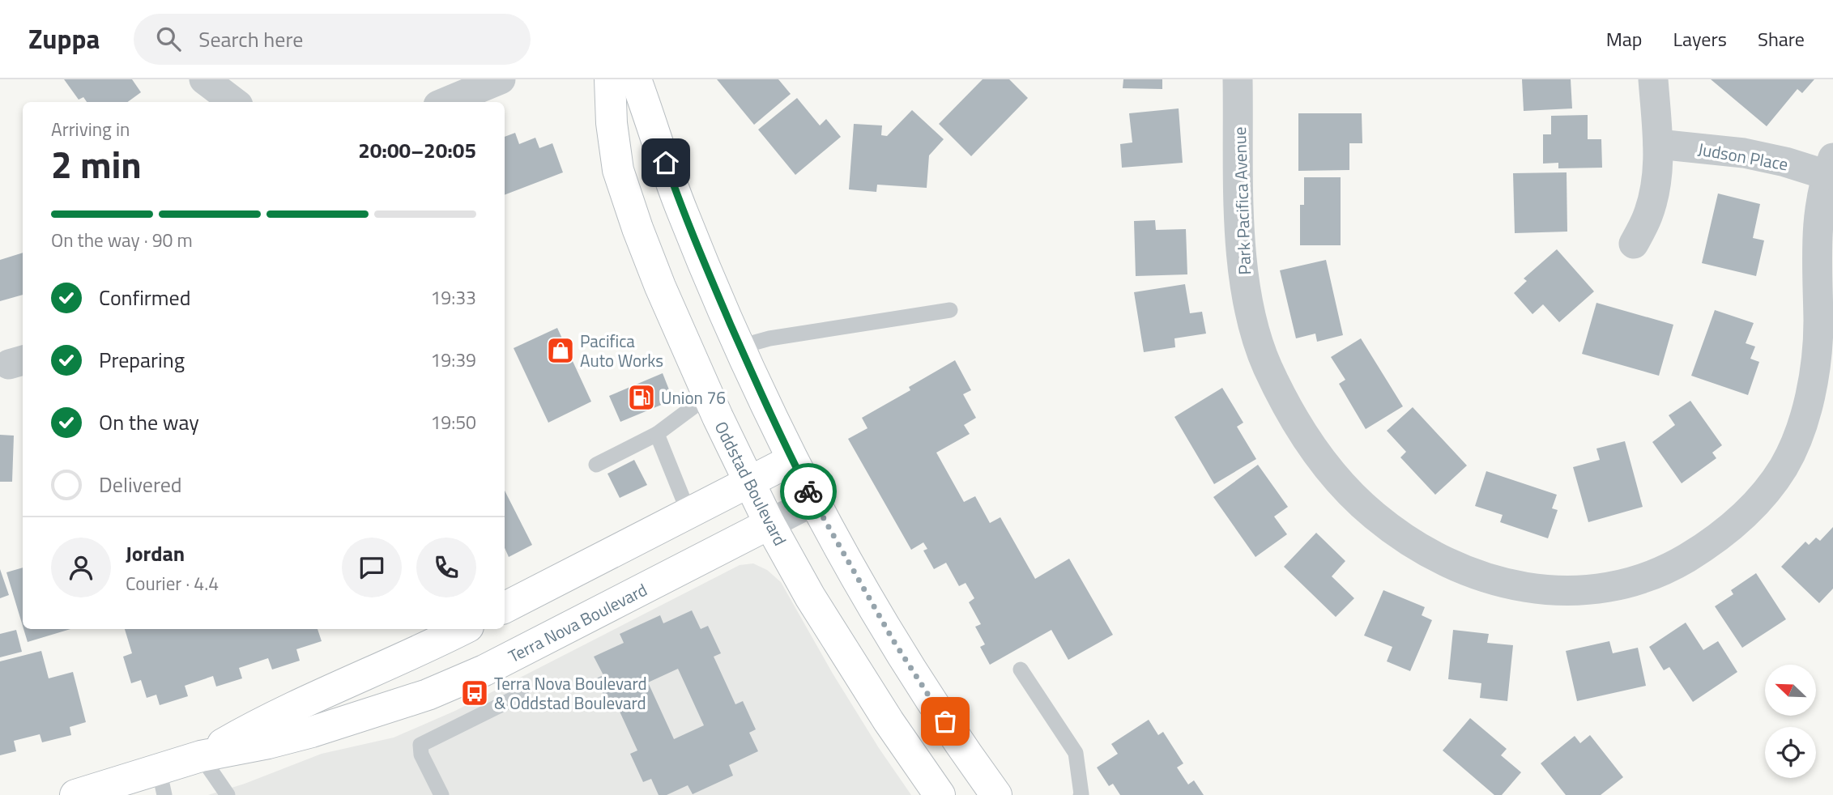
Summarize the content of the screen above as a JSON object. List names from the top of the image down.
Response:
{
  "streets": {
    "street": [
      "Judson Place",
      "Park Pacifica Avenue",
      "Oddstad Boulevard",
      "Terra Nova Boulevard"
    ]
  },
  "crossings": [
    ["Judson Place", "Park Pacifica Avenue"],
    ["Oddstad Boulevard", "Terra Nova Boulevard"]
  ],
  "places": {
    "shop": ["Pacifica Auto Works"],
    "fuel station": ["Union 76"],
    "bus stop": ["Terra Nova Boulevard & Oddstad Boulevard"]
  },
  "north": "top left",
  "page": {
    "header": "Zuppa",
    "search": "Search here",
    "nav": ["Map", "Layers", "Share"],
    "heading": ["2 min", "Arriving in", "20:00–20:05"],
    "panel": ["Jordan", "Courier · 4.4"],
    "bar": "On the way · 90 m",
    "list": [
      ["Confirmed", "19:33"],
      ["Preparing", "19:39"],
      ["On the way", "19:50"],
      "Delivered"
    ]
  }
}
